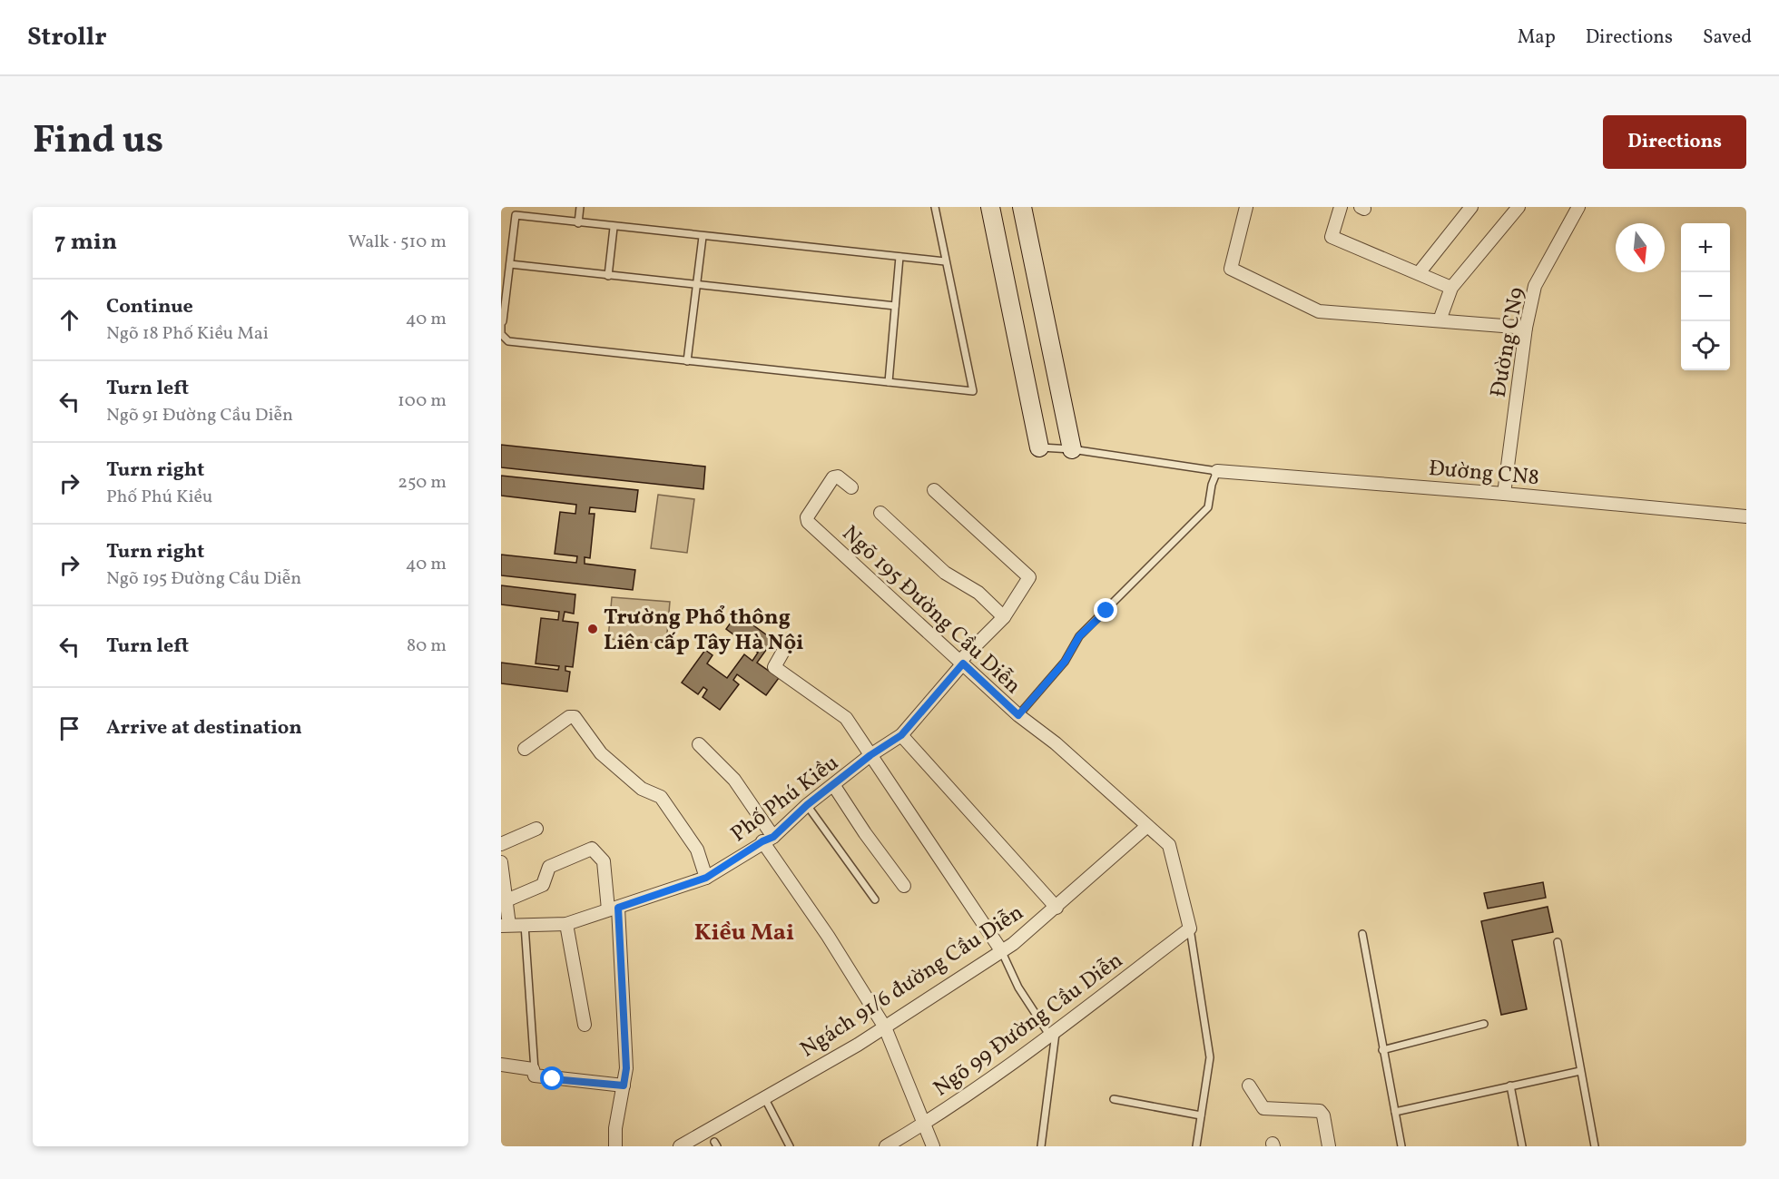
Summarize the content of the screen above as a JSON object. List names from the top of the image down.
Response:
{
  "streets": {
    "street": [
      "Đường CN9",
      "Đường CN8",
      "Ngõ 195 Đường Cầu Diễn",
      "Phố Phú Kiều",
      "Ngách 91/6 đường Cầu Diễn",
      "Ngõ 99 Đường Cầu Diễn"
    ]
  },
  "crossings": [
    ["Đường CN9", "Đường CN8"],
    ["Ngõ 195 Đường Cầu Diễn", "Phố Phú Kiều"],
    ["Ngõ 195 Đường Cầu Diễn", "Ngách 91/6 đường Cầu Diễn"],
    ["Ngõ 195 Đường Cầu Diễn", "Ngõ 99 Đường Cầu Diễn"]
  ],
  "districts": ["Kiều Mai"],
  "places": ["Trường Phổ thông Liên cấp Tây Hà Nội"],
  "north": "bottom",
  "page": {
    "header": "Strollr",
    "nav": ["Map", "Directions", "Saved"],
    "title": "Find us",
    "buttons": "Directions",
    "heading": ["7 min", "Walk · 510 m"],
    "map_buttons": ["+", "−"],
    "list": [
      ["Continue", "Ngõ 18 Phố Kiều Mai", "40 m"],
      ["Turn left", "Ngõ 91 Đường Cầu Diễn", "100 m"],
      ["Turn right", "Phố Phú Kiều", "250 m"],
      ["Turn right", "Ngõ 195 Đường Cầu Diễn", "40 m"],
      ["Turn left", "80 m"],
      "Arrive at destination"
    ]
  }
}
